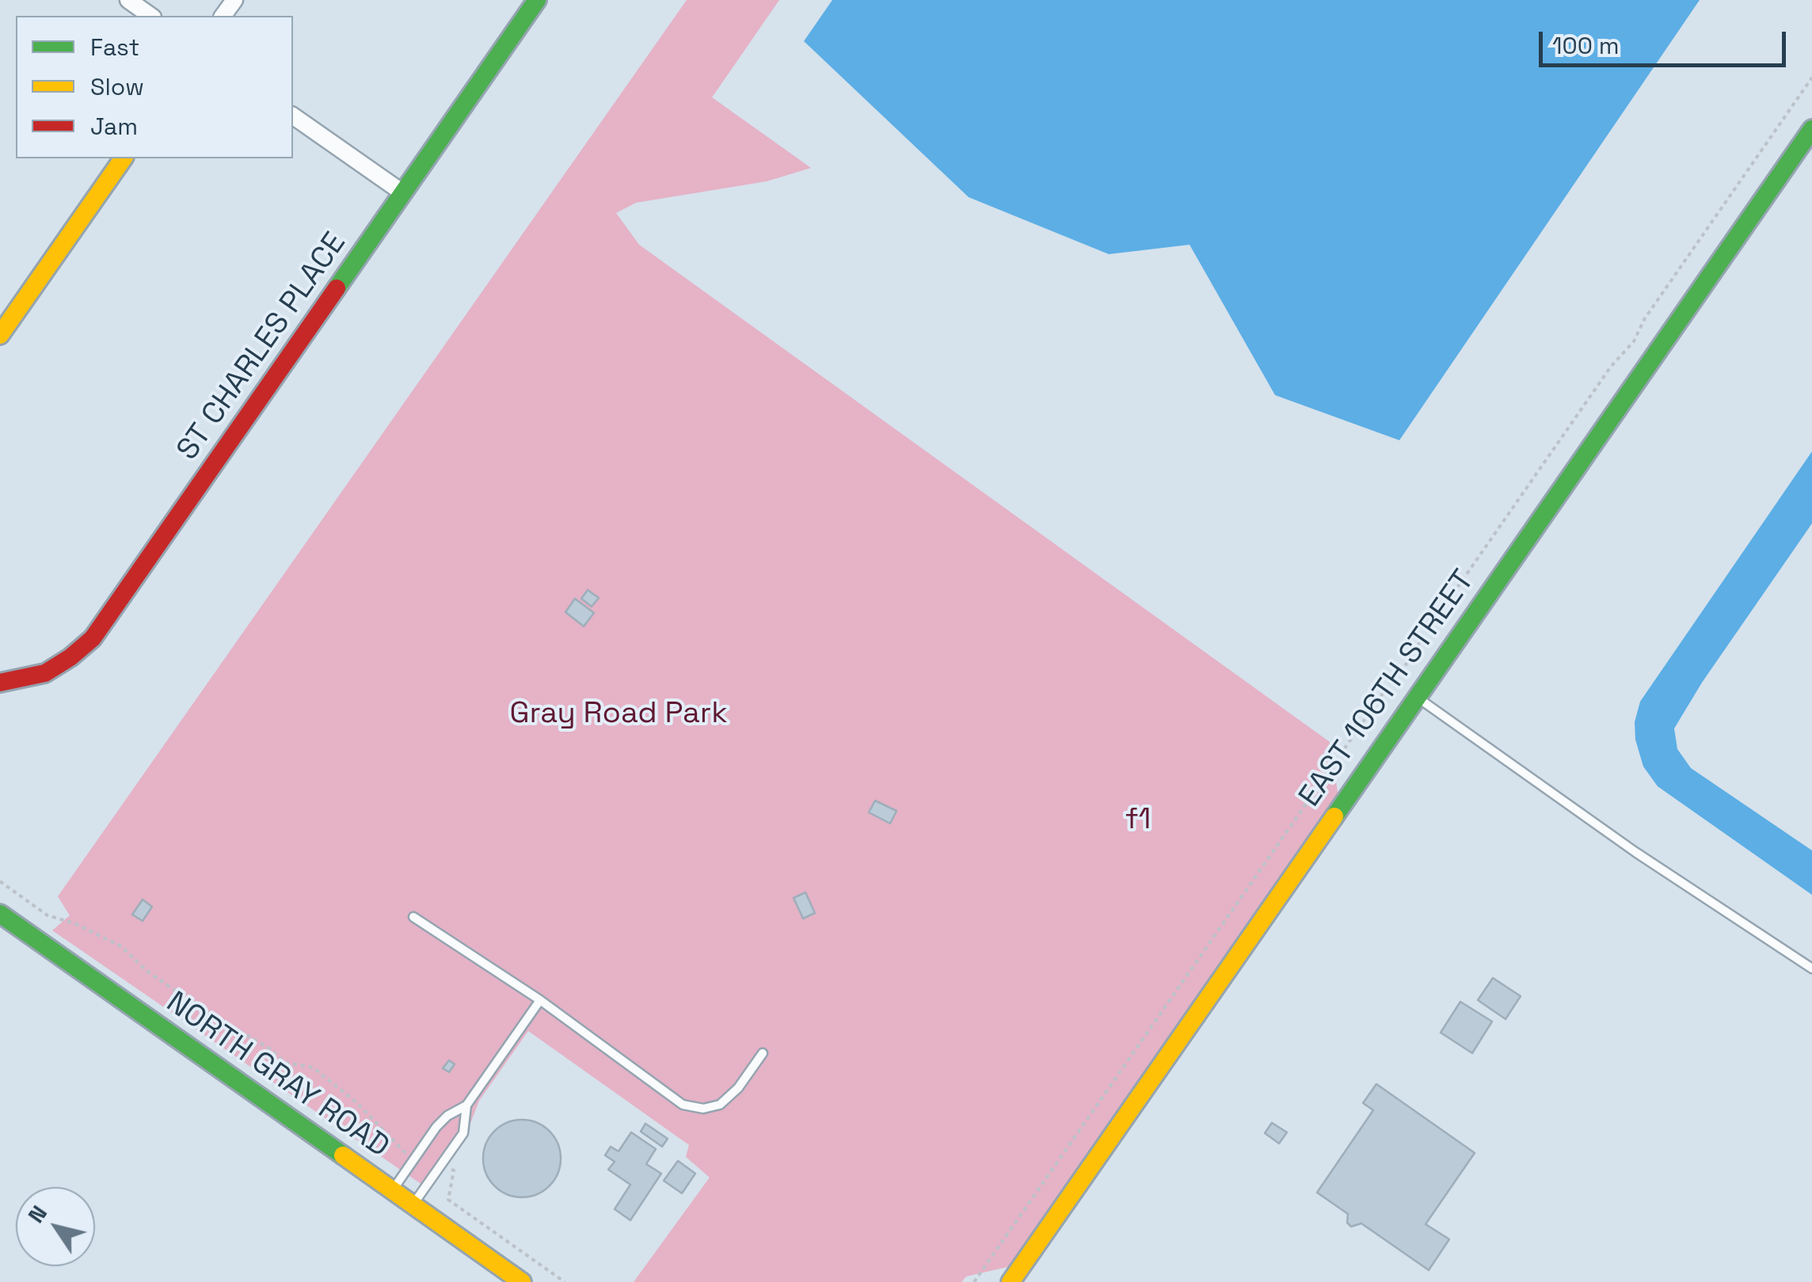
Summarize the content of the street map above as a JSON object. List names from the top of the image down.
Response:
{
  "streets": {
    "street": ["ST CHARLES PLACE", "EAST 106TH STREET", "NORTH GRAY ROAD"]
  },
  "parks": ["Gray Road Park", "f1"],
  "legend": ["Fast", "Slow", "Jam"],
  "scale_bar": "100 m",
  "north": "top left"
}
